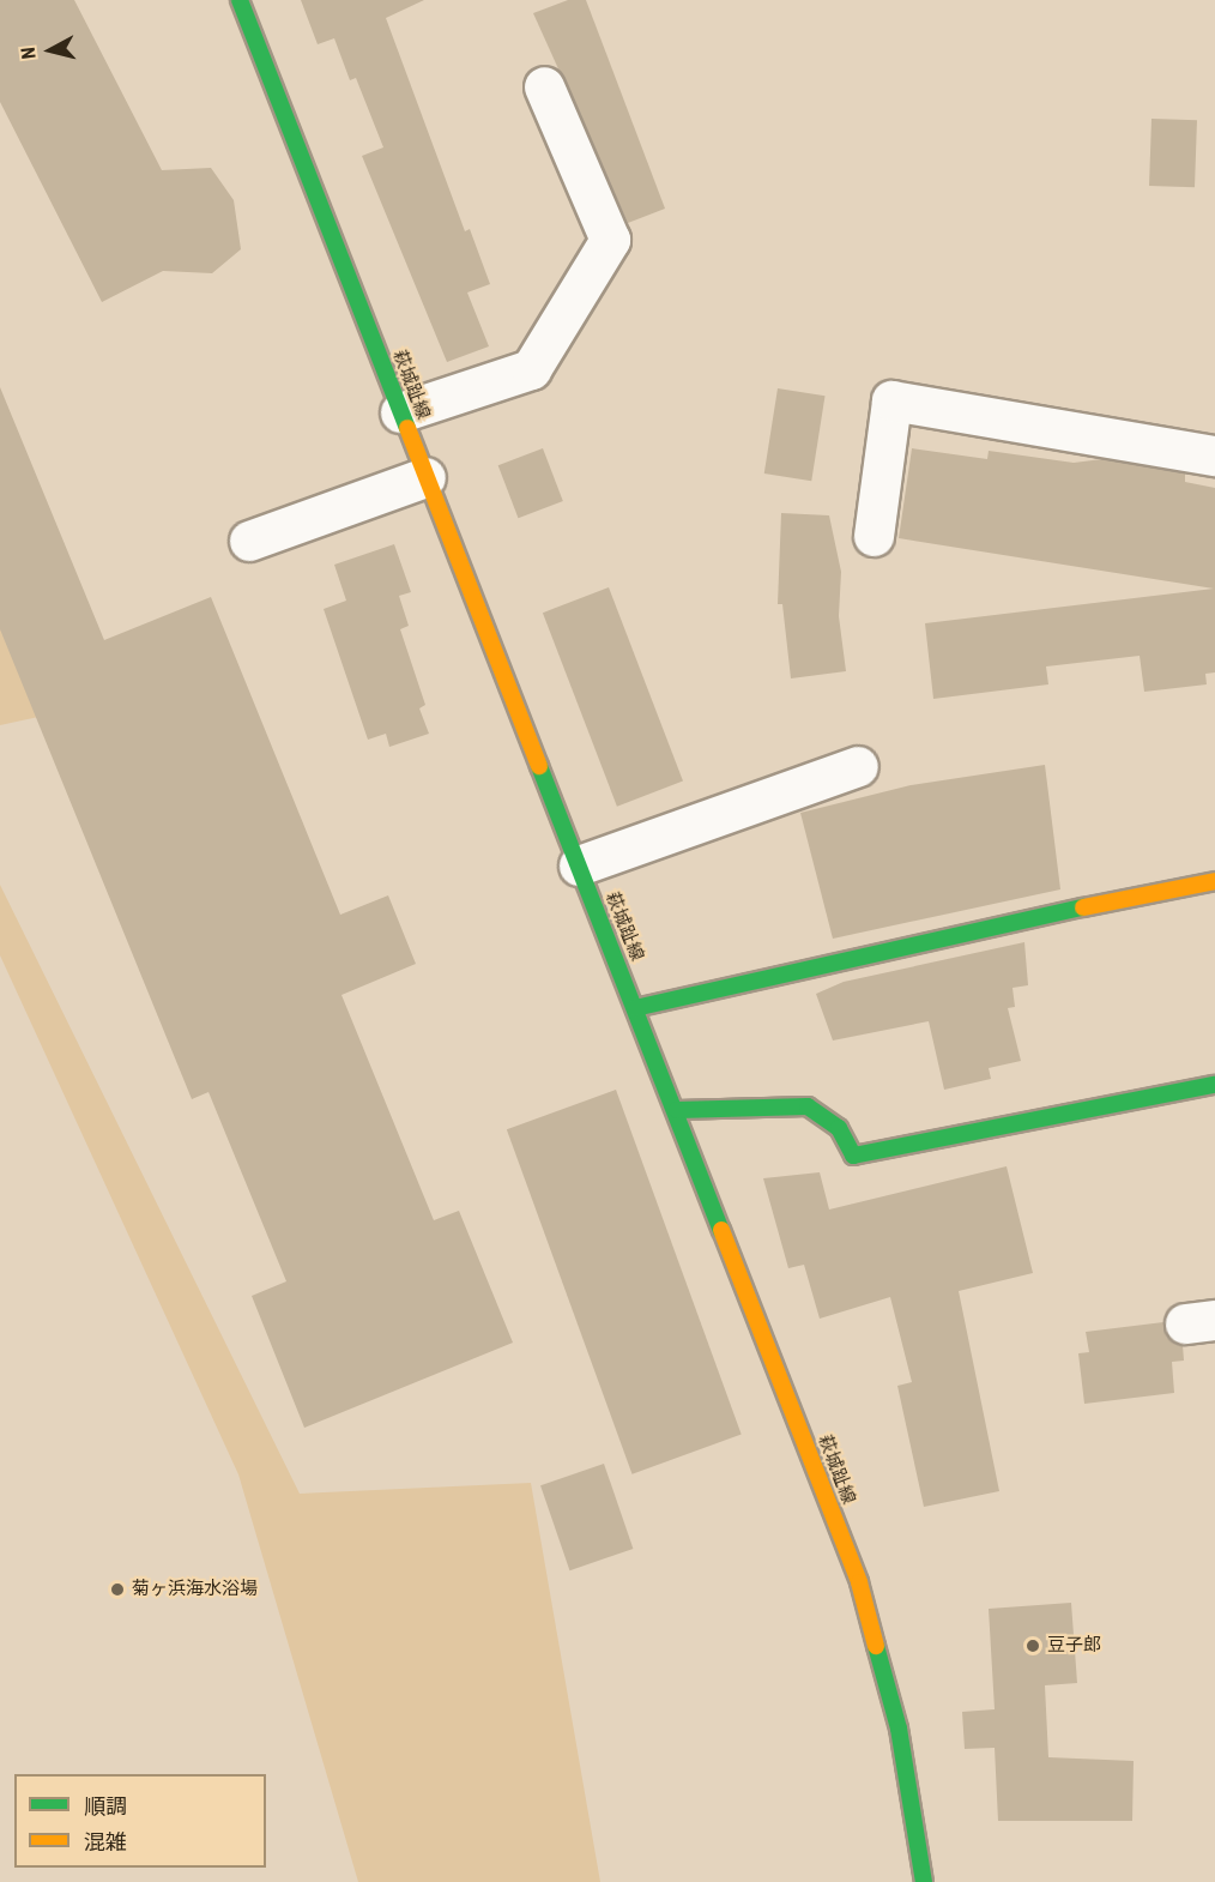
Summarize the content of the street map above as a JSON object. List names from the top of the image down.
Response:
{
  "streets": {
    "main road": ["萩城趾線"]
  },
  "places": ["菊ヶ浜海水浴場", "豆子郎"],
  "legend": ["順調", "混雑"],
  "north": "left"
}
